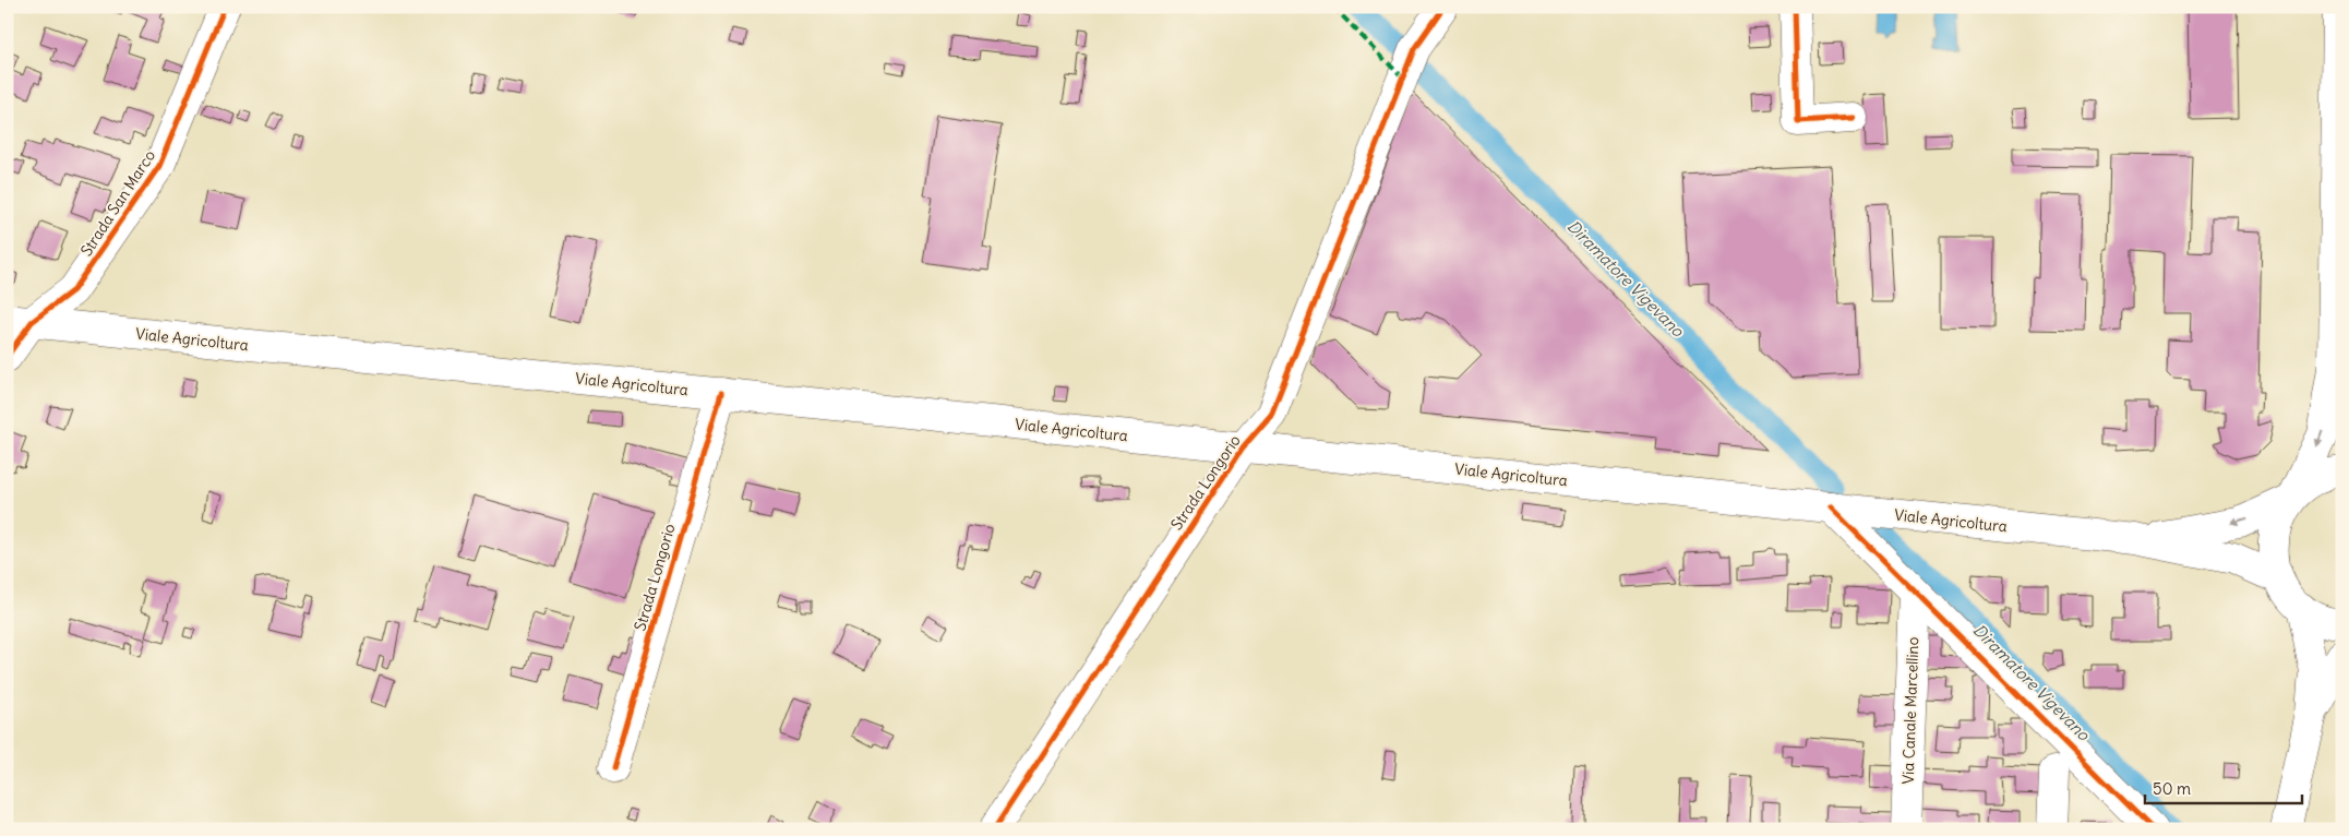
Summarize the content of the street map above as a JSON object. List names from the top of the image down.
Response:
{
  "streets": {
    "main road": [
      "Strada San Marco",
      "Viale Agricoltura",
      "Strada Longorio",
      "Via Canale Marcellino"
    ]
  },
  "crossings": [
    ["Strada San Marco", "Viale Agricoltura"],
    ["Viale Agricoltura", "Strada Longorio"]
  ],
  "water": ["Diramatore Vigevano"],
  "scale_bar": "50 m"
}
